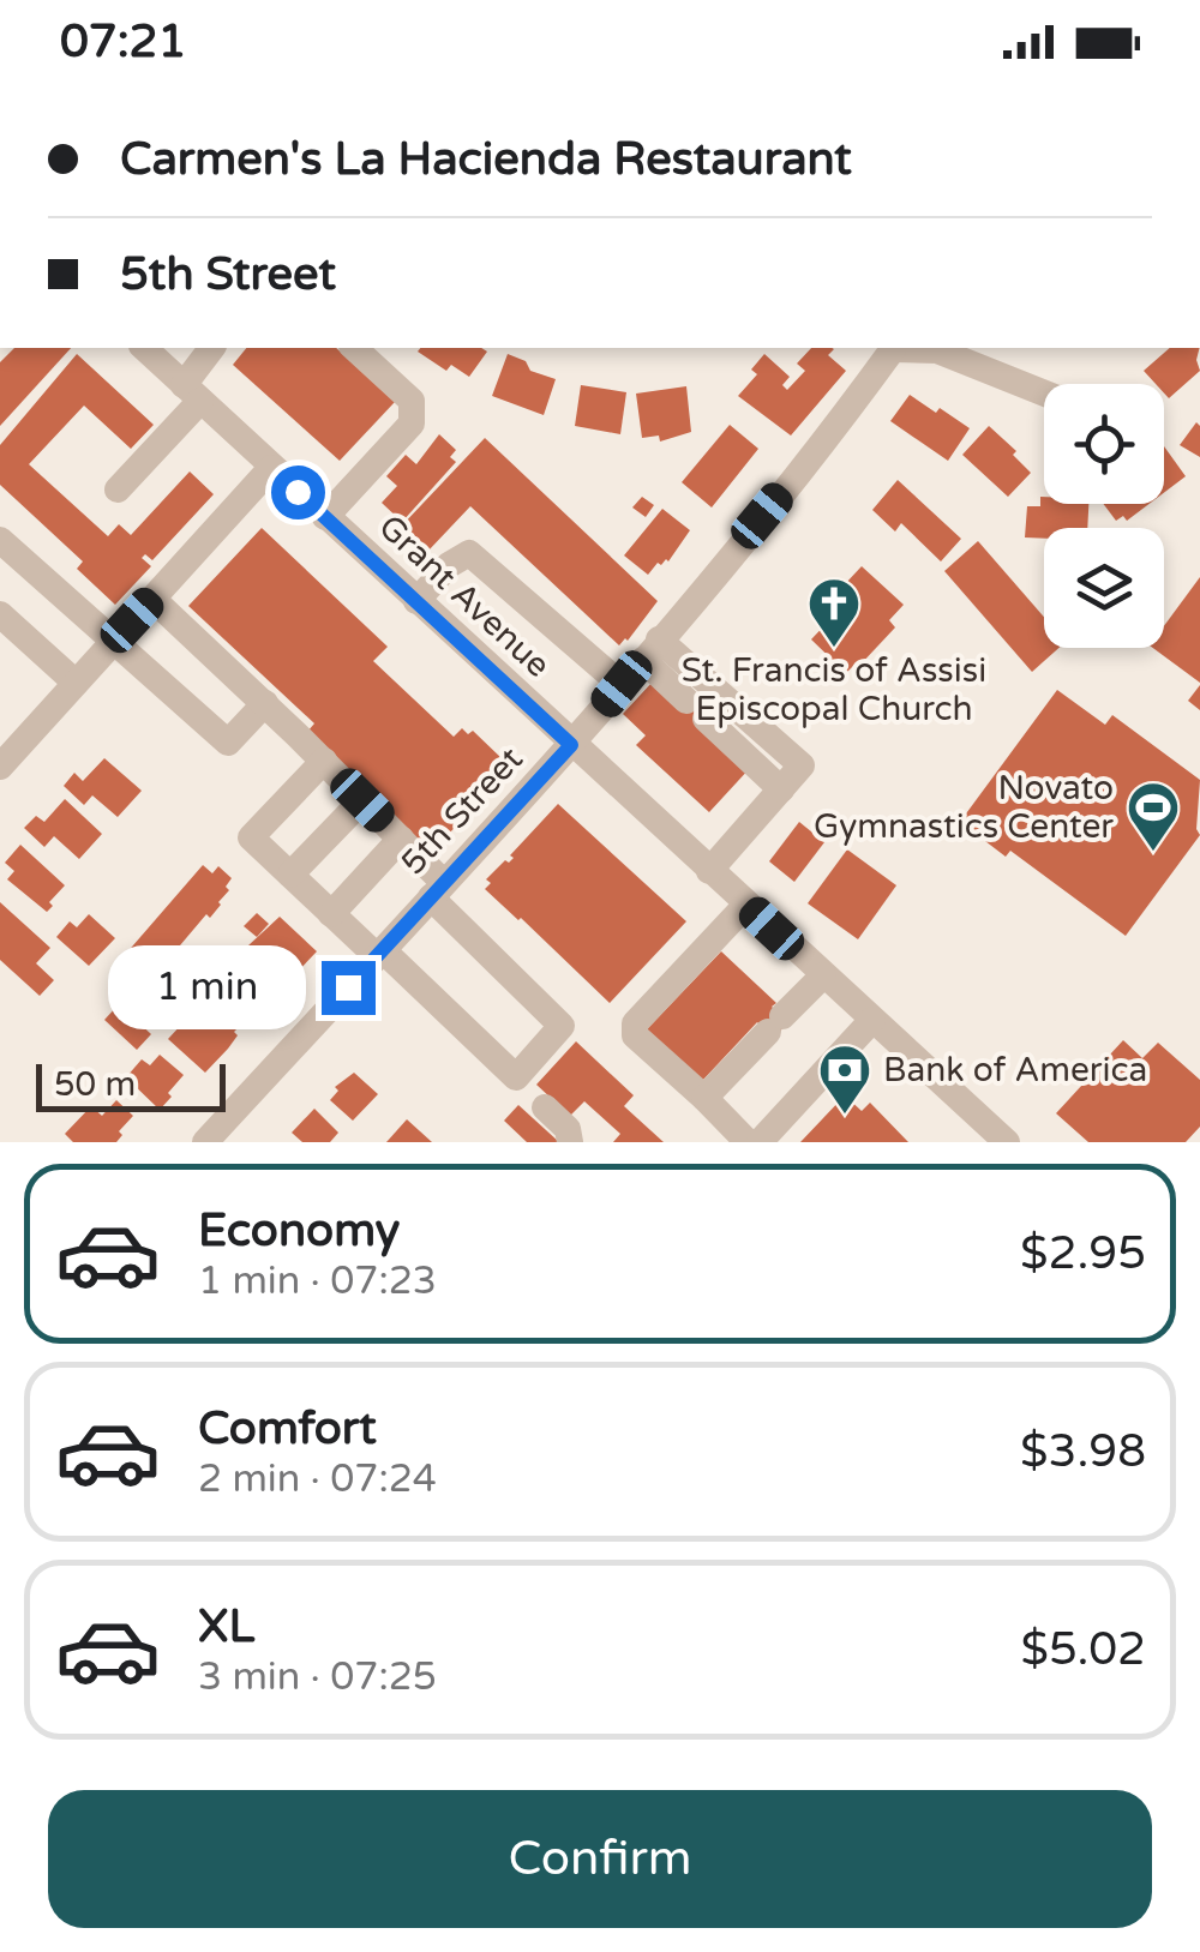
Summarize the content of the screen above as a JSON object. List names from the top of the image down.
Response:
{
  "streets": {
    "street": ["Grant Avenue", "5th Street"]
  },
  "crossings": [
    ["Grant Avenue", "5th Street"]
  ],
  "places": {
    "church": ["St. Francis of Assisi Episcopal Church"],
    "sports": ["Novato Gymnastics Center"],
    "bank": ["Bank of America"]
  },
  "scale_bar": "50 m",
  "page": {
    "status": "07:21",
    "banner": ["Carmen's La Hacienda Restaurant", "5th Street"],
    "bubble": "1 min",
    "scale": "50 m",
    "list": [
      {
        "name": "Economy",
        "note": "1 min · 07:23",
        "value": "$2.95"
      },
      {
        "name": "Comfort",
        "note": "2 min · 07:24",
        "value": "$3.98"
      },
      {
        "name": "XL",
        "note": "3 min · 07:25",
        "value": "$5.02"
      }
    ],
    "buttons": "Confirm"
  }
}
